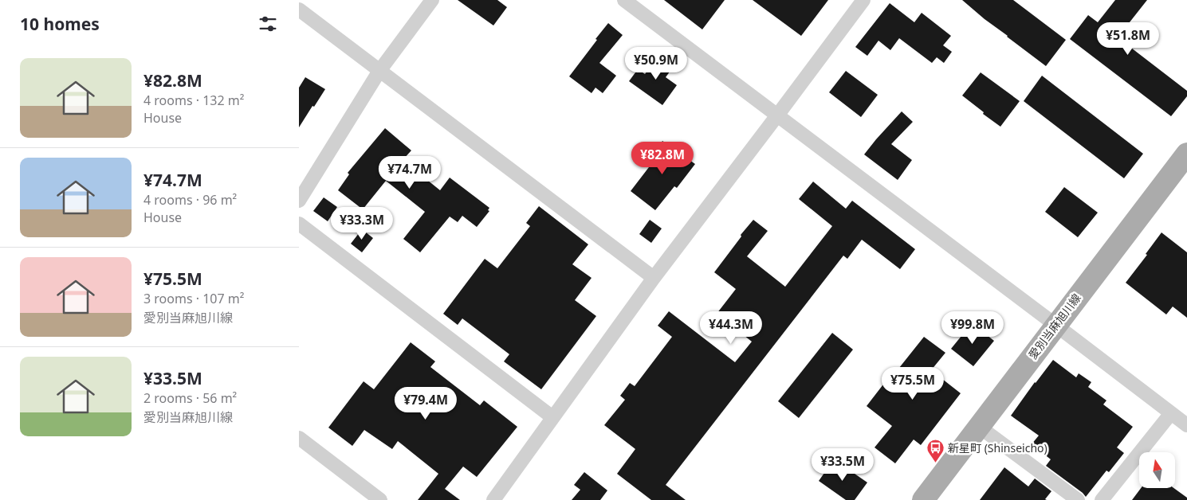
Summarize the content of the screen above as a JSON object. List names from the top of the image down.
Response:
{
  "streets": {
    "main road": ["愛別当麻旭川線"]
  },
  "places": {
    "bus stop": ["新星町 (Shinseicho)"]
  },
  "north": "top",
  "page": {
    "heading": "10 homes",
    "price": [
      "¥51.8M",
      "¥50.9M",
      "¥82.8M",
      "¥74.7M",
      "¥33.3M",
      "¥44.3M",
      "¥99.8M",
      "¥75.5M",
      "¥79.4M",
      "¥33.5M"
    ],
    "list": [
      {
        "name": "¥82.8M",
        "note": "4 rooms · 132 m² · House"
      },
      {
        "name": "¥74.7M",
        "note": "4 rooms · 96 m² · House"
      },
      {
        "name": "¥75.5M",
        "note": "3 rooms · 107 m² · 愛別当麻旭川線"
      },
      {
        "name": "¥33.5M",
        "note": "2 rooms · 56 m² · 愛別当麻旭川線"
      }
    ]
  }
}
